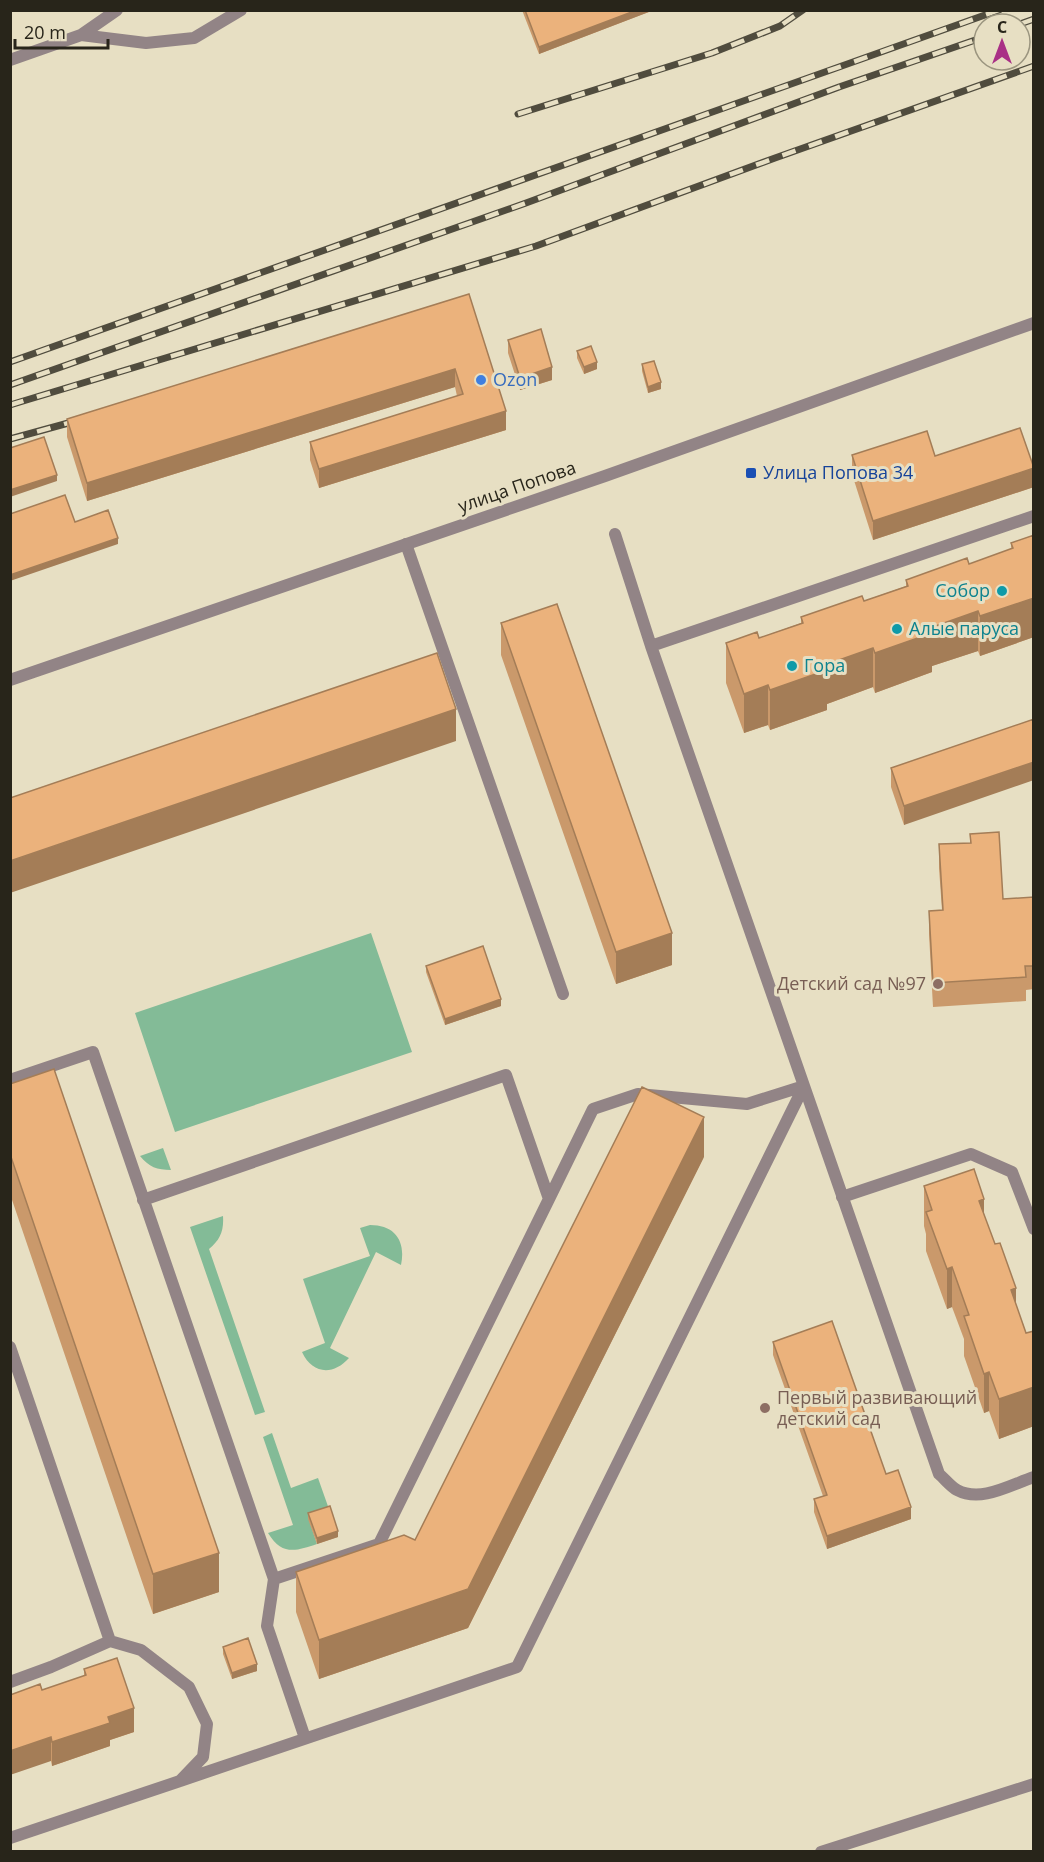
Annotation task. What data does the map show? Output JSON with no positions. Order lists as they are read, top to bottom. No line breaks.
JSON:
{"streets":{"street":["улица Попова"]},"places":{"other":["Ozon","Собор","Алые паруса","Гора","Детский сад №97","Первый развивающий детский сад"],"transit":["Улица Попова 34"]},"scale_bar":"20 m","north":"top"}
